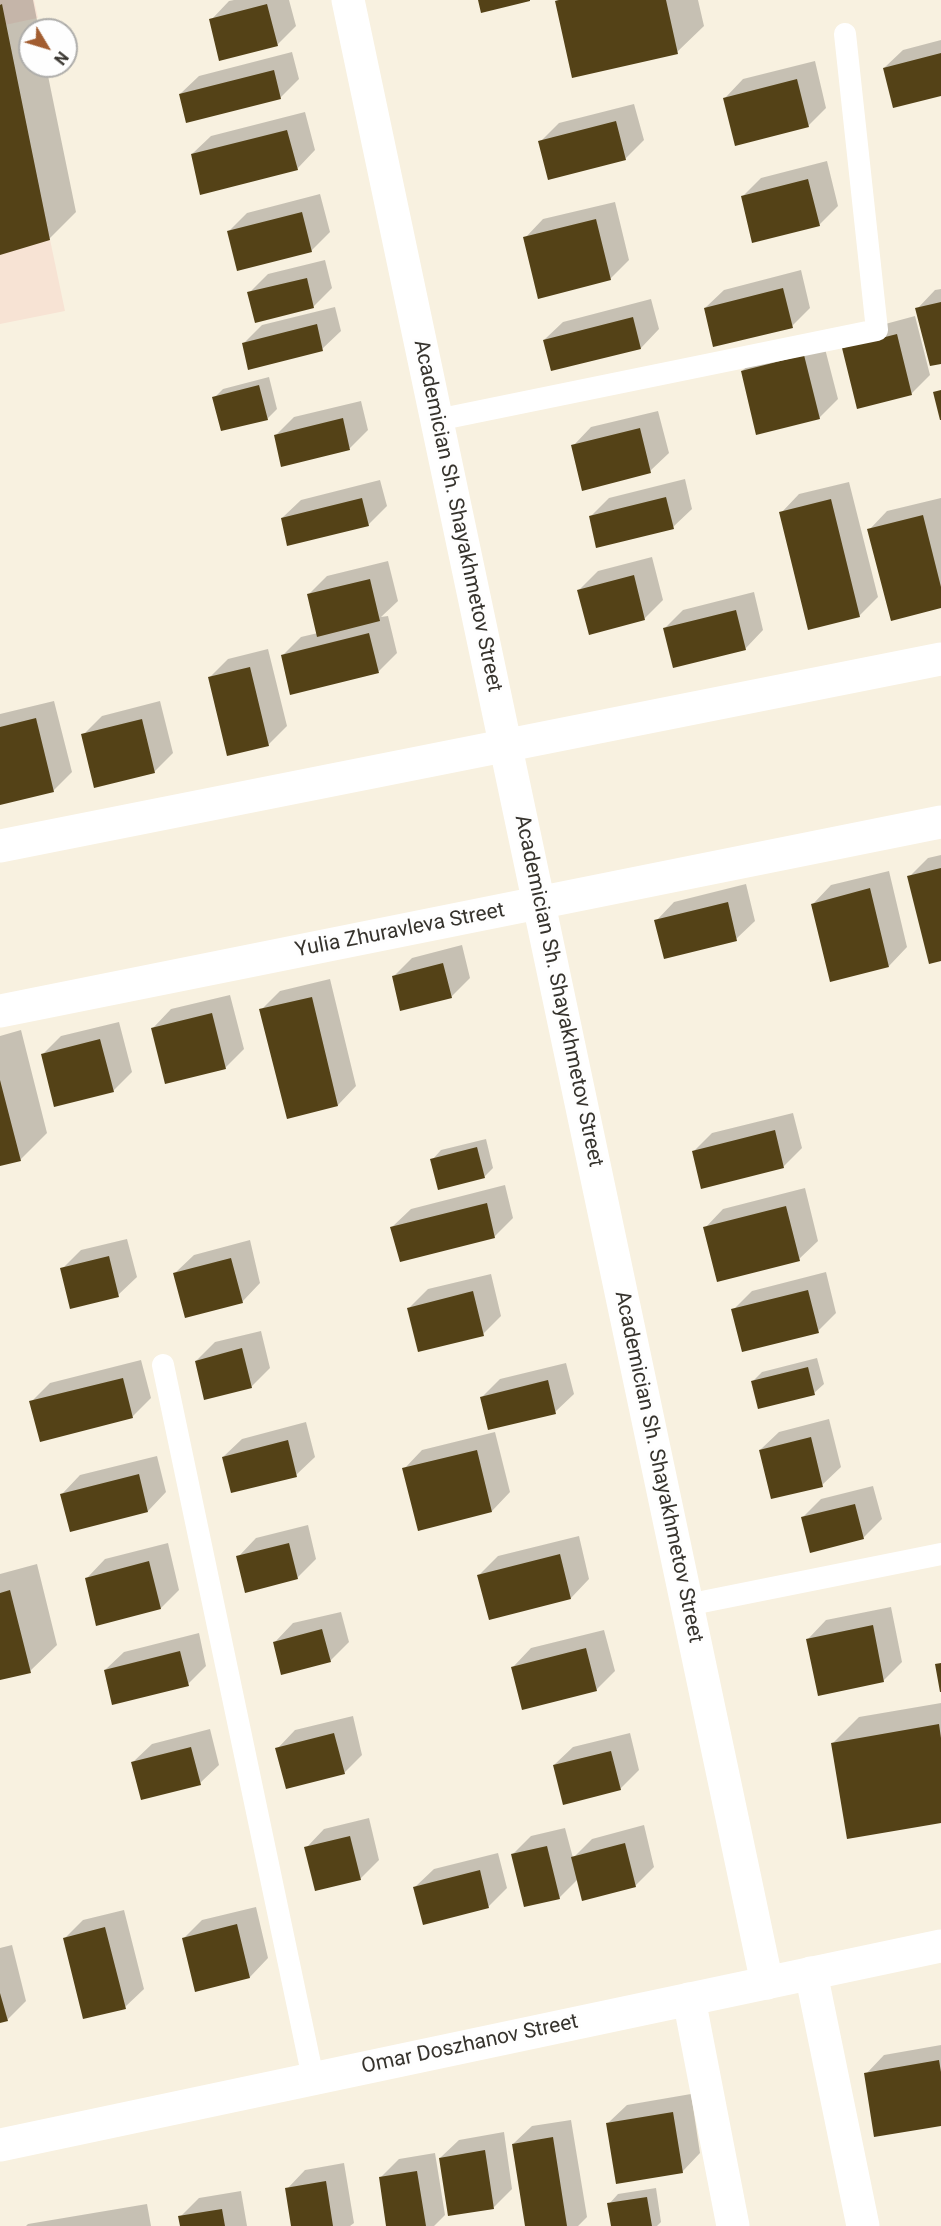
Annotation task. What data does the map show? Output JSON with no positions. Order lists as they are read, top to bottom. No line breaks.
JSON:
{"streets":{"street":["Academician Sh. Shayakhmetov Street","Yulia Zhuravleva Street","Omar Doszhanov Street"]},"crossings":[["Academician Sh. Shayakhmetov Street","Yulia Zhuravleva Street"],["Academician Sh. Shayakhmetov Street","Omar Doszhanov Street"]],"north":"bottom right"}
